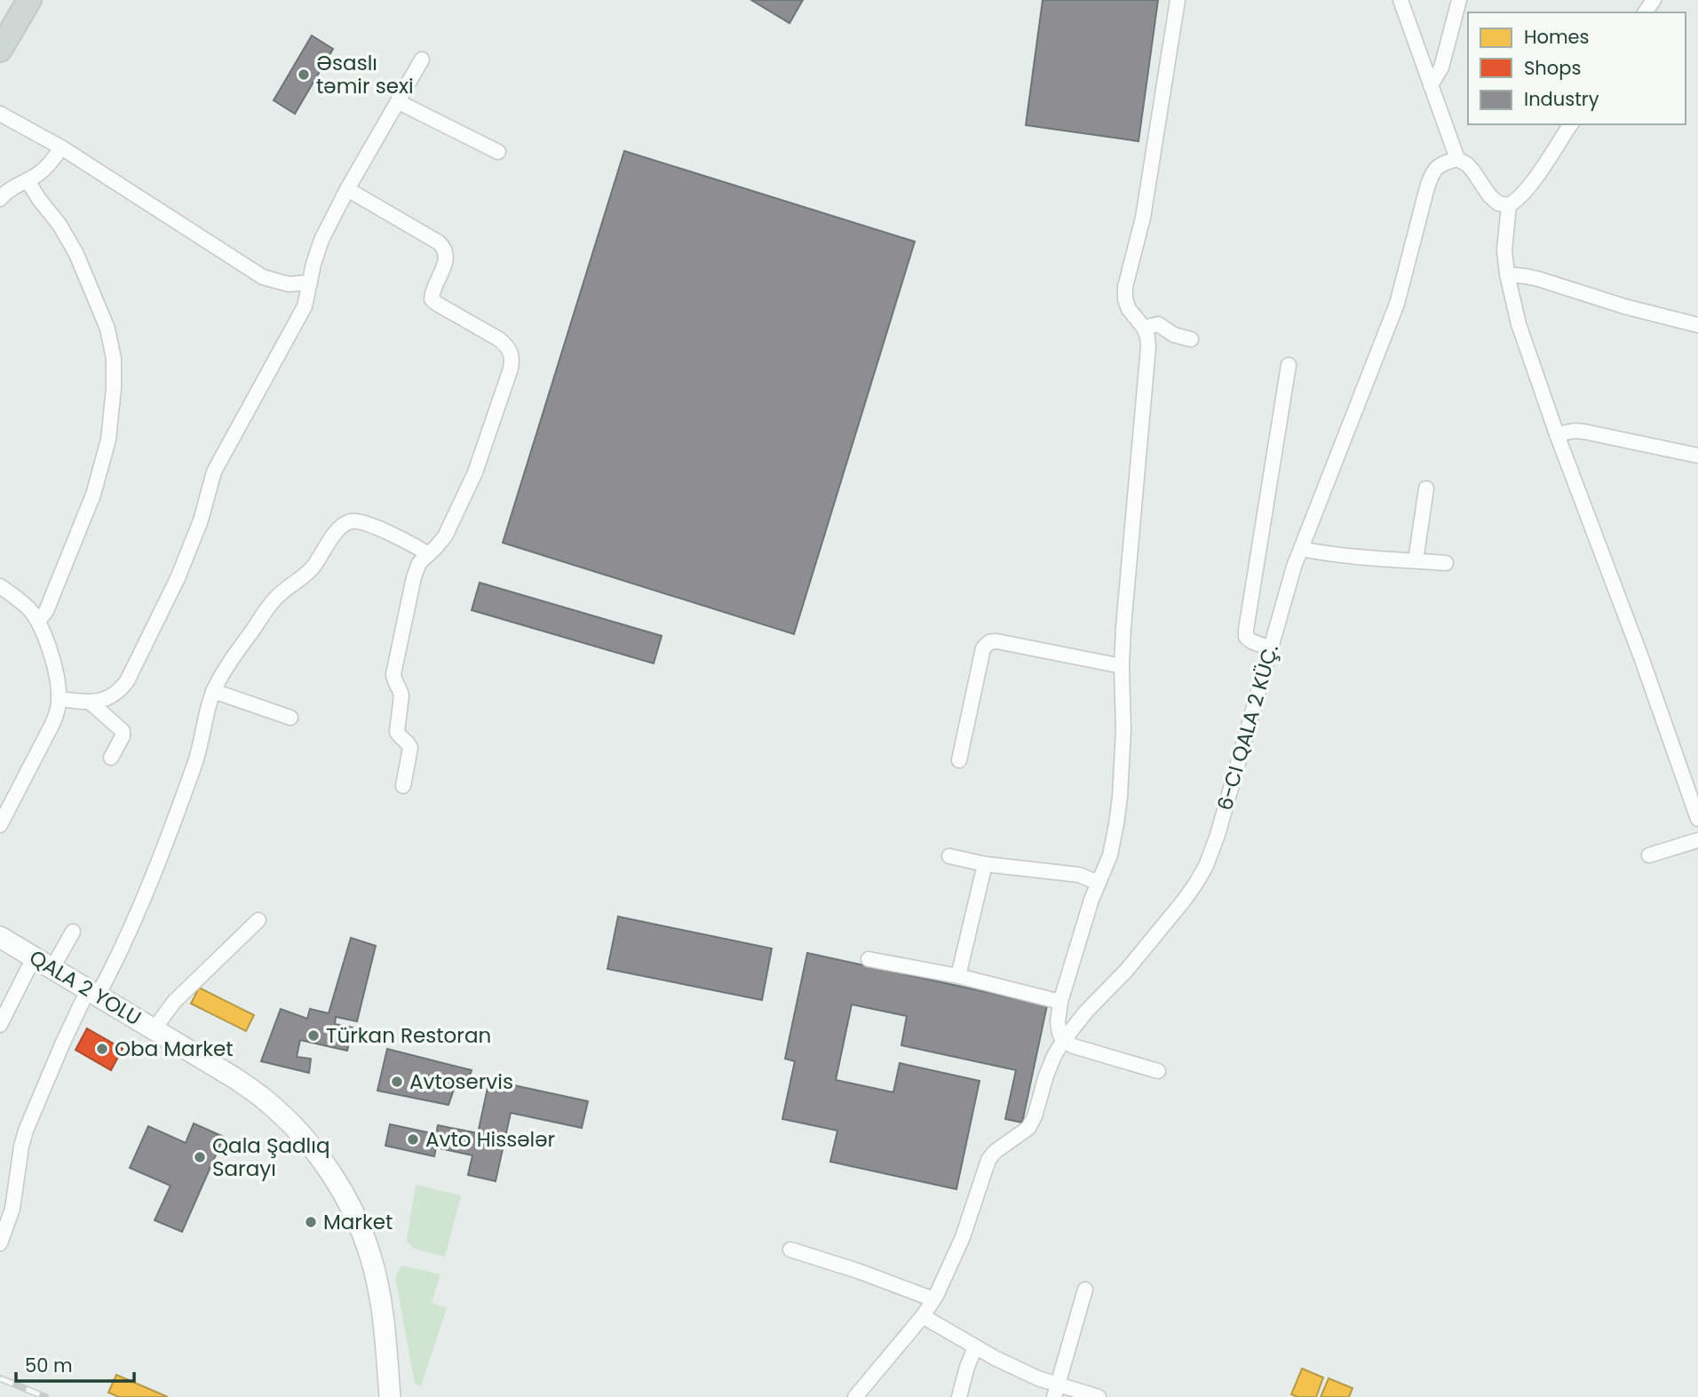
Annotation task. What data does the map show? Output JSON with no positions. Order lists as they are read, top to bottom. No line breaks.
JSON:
{"streets":{"main road":["QALA 2 YOLU"]},"places":["Əsaslı təmir sexi","Türkan Restoran","Oba Market","Avtoservis","Avto Hissələr","Qala Şadlıq Sarayı","Market"],"legend":["Homes","Shops","Industry"],"scale_bar":"50 m"}
